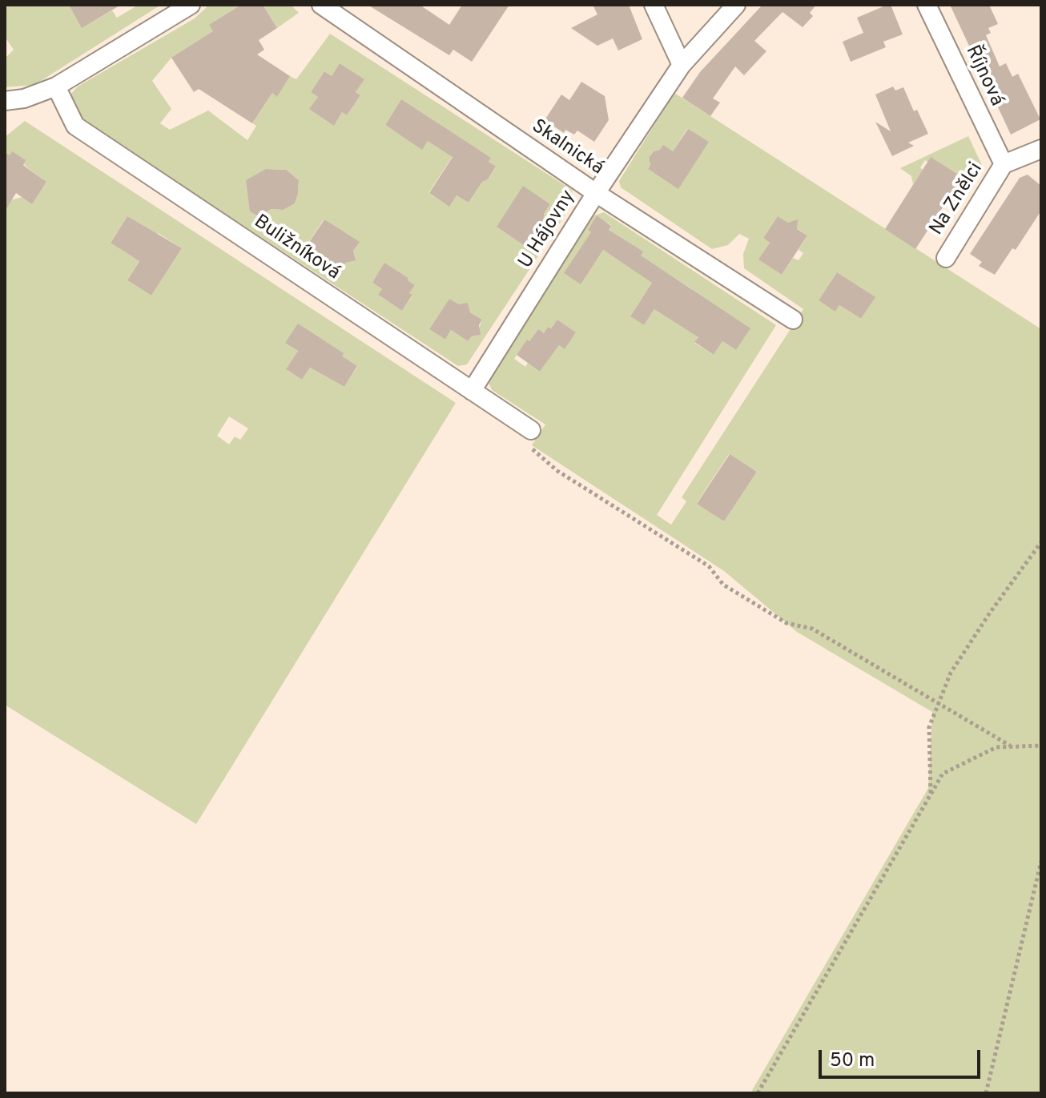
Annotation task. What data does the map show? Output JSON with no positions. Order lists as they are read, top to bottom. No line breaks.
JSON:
{"streets":{"street":["Říjnová","Skalnická","Na Znělci","U Hájovny","Buližníková"]},"crossings":[["Říjnová","Na Znělci"],["Skalnická","U Hájovny"],["U Hájovny","Buližníková"]],"scale_bar":"50 m"}
